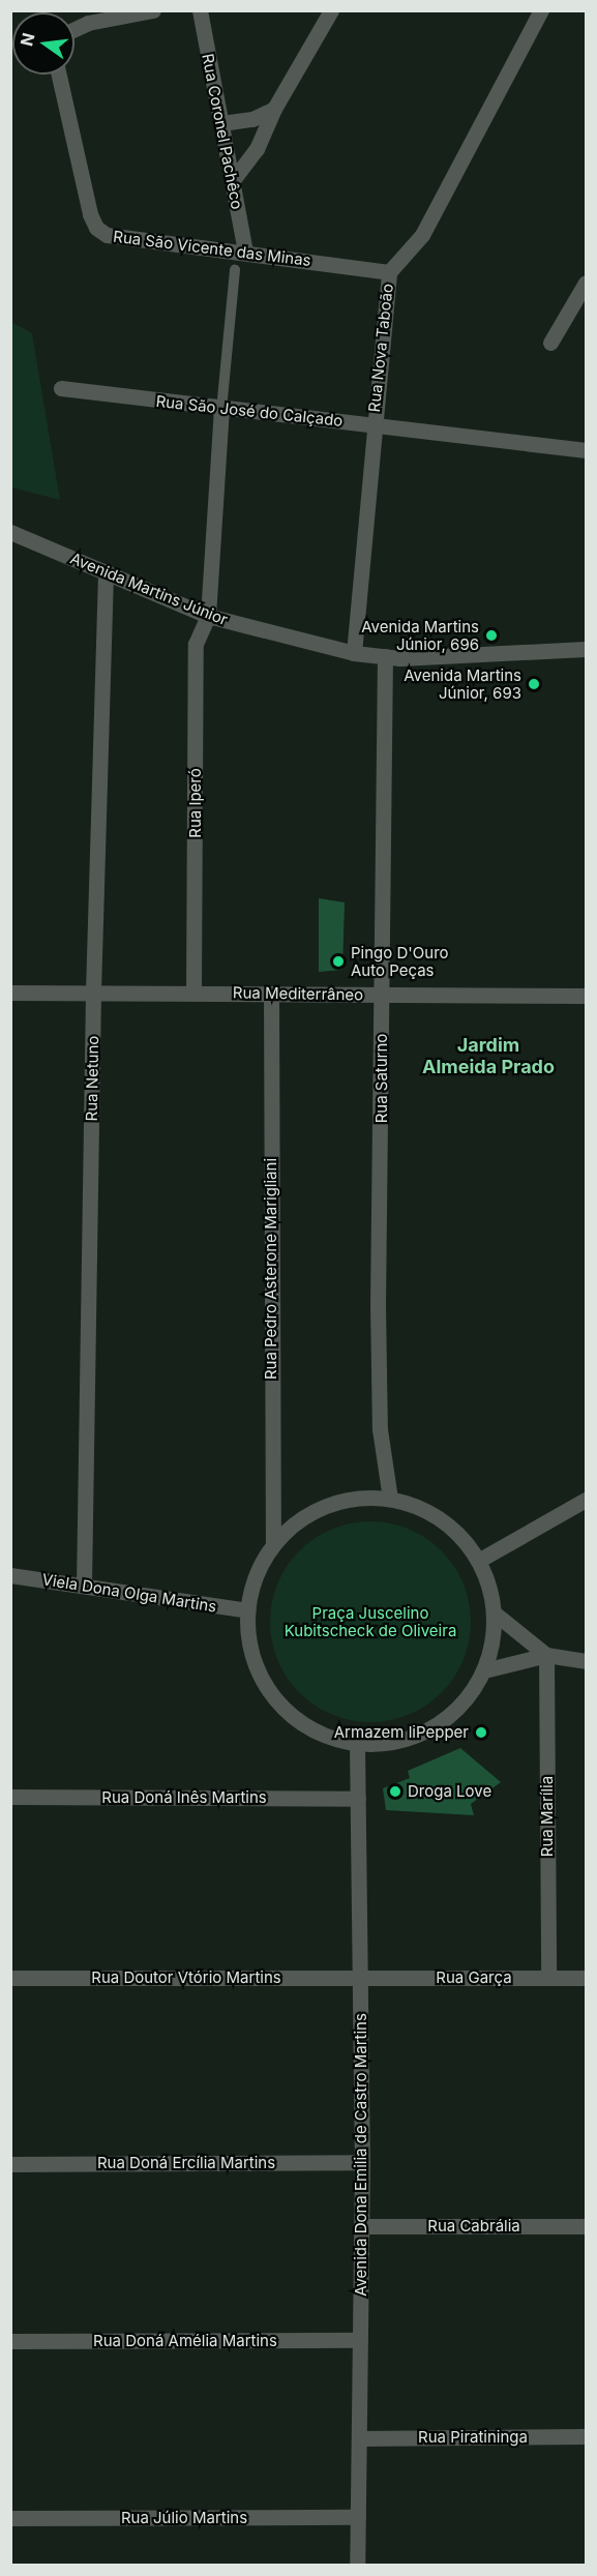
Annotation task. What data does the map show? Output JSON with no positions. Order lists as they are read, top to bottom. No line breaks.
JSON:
{"streets":{"street":["Rua Coronel Pachêco","Rua São Vicente das Minas","Rua Nova Taboão","Rua São José do Calçado","Avenida Martins Júnior","Rua Iperó","Rua Mediterrâneo","Rua Netuno","Rua Saturno","Rua Pedro Asterone Marigliani","Viela Dona Olga Martins","Rua Doná Inês Martins","Rua Marília","Rua Doutor Vtório Martins","Rua Garça","Avenida Dona Emilia de Castro Martins","Rua Doná Ercília Martins","Rua Cabrália","Rua Doná Amélia Martins","Rua Piratininga","Rua Júlio Martins"]},"crossings":[["Rua Coronel Pachêco","Rua São Vicente das Minas"],["Rua São Vicente das Minas","Rua Nova Taboão"],["Rua Nova Taboão","Rua São José do Calçado"],["Rua Nova Taboão","Avenida Martins Júnior"],["Rua São José do Calçado","Rua Iperó"],["Avenida Martins Júnior","Rua Iperó"],["Avenida Martins Júnior","Rua Netuno"],["Avenida Martins Júnior","Rua Saturno"],["Rua Iperó","Rua Mediterrâneo"],["Rua Mediterrâneo","Rua Netuno"],["Rua Mediterrâneo","Rua Saturno"],["Rua Mediterrâneo","Rua Pedro Asterone Marigliani"],["Rua Netuno","Viela Dona Olga Martins"],["Rua Doná Inês Martins","Avenida Dona Emilia de Castro Martins"],["Rua Marília","Rua Garça"],["Rua Doutor Vtório Martins","Rua Garça"],["Rua Doutor Vtório Martins","Avenida Dona Emilia de Castro Martins"],["Rua Garça","Avenida Dona Emilia de Castro Martins"],["Avenida Dona Emilia de Castro Martins","Rua Doná Ercília Martins"],["Avenida Dona Emilia de Castro Martins","Rua Cabrália"],["Avenida Dona Emilia de Castro Martins","Rua Doná Amélia Martins"],["Avenida Dona Emilia de Castro Martins","Rua Piratininga"],["Avenida Dona Emilia de Castro Martins","Rua Júlio Martins"]],"districts":["Jardim Almeida Prado"],"parks":["Praça Juscelino Kubitscheck de Oliveira"],"places":["Avenida Martins Júnior, 696","Avenida Martins Júnior, 693","Pingo D'Ouro Auto Peças","Armazem liPepper","Droga Love"],"north":"left"}
